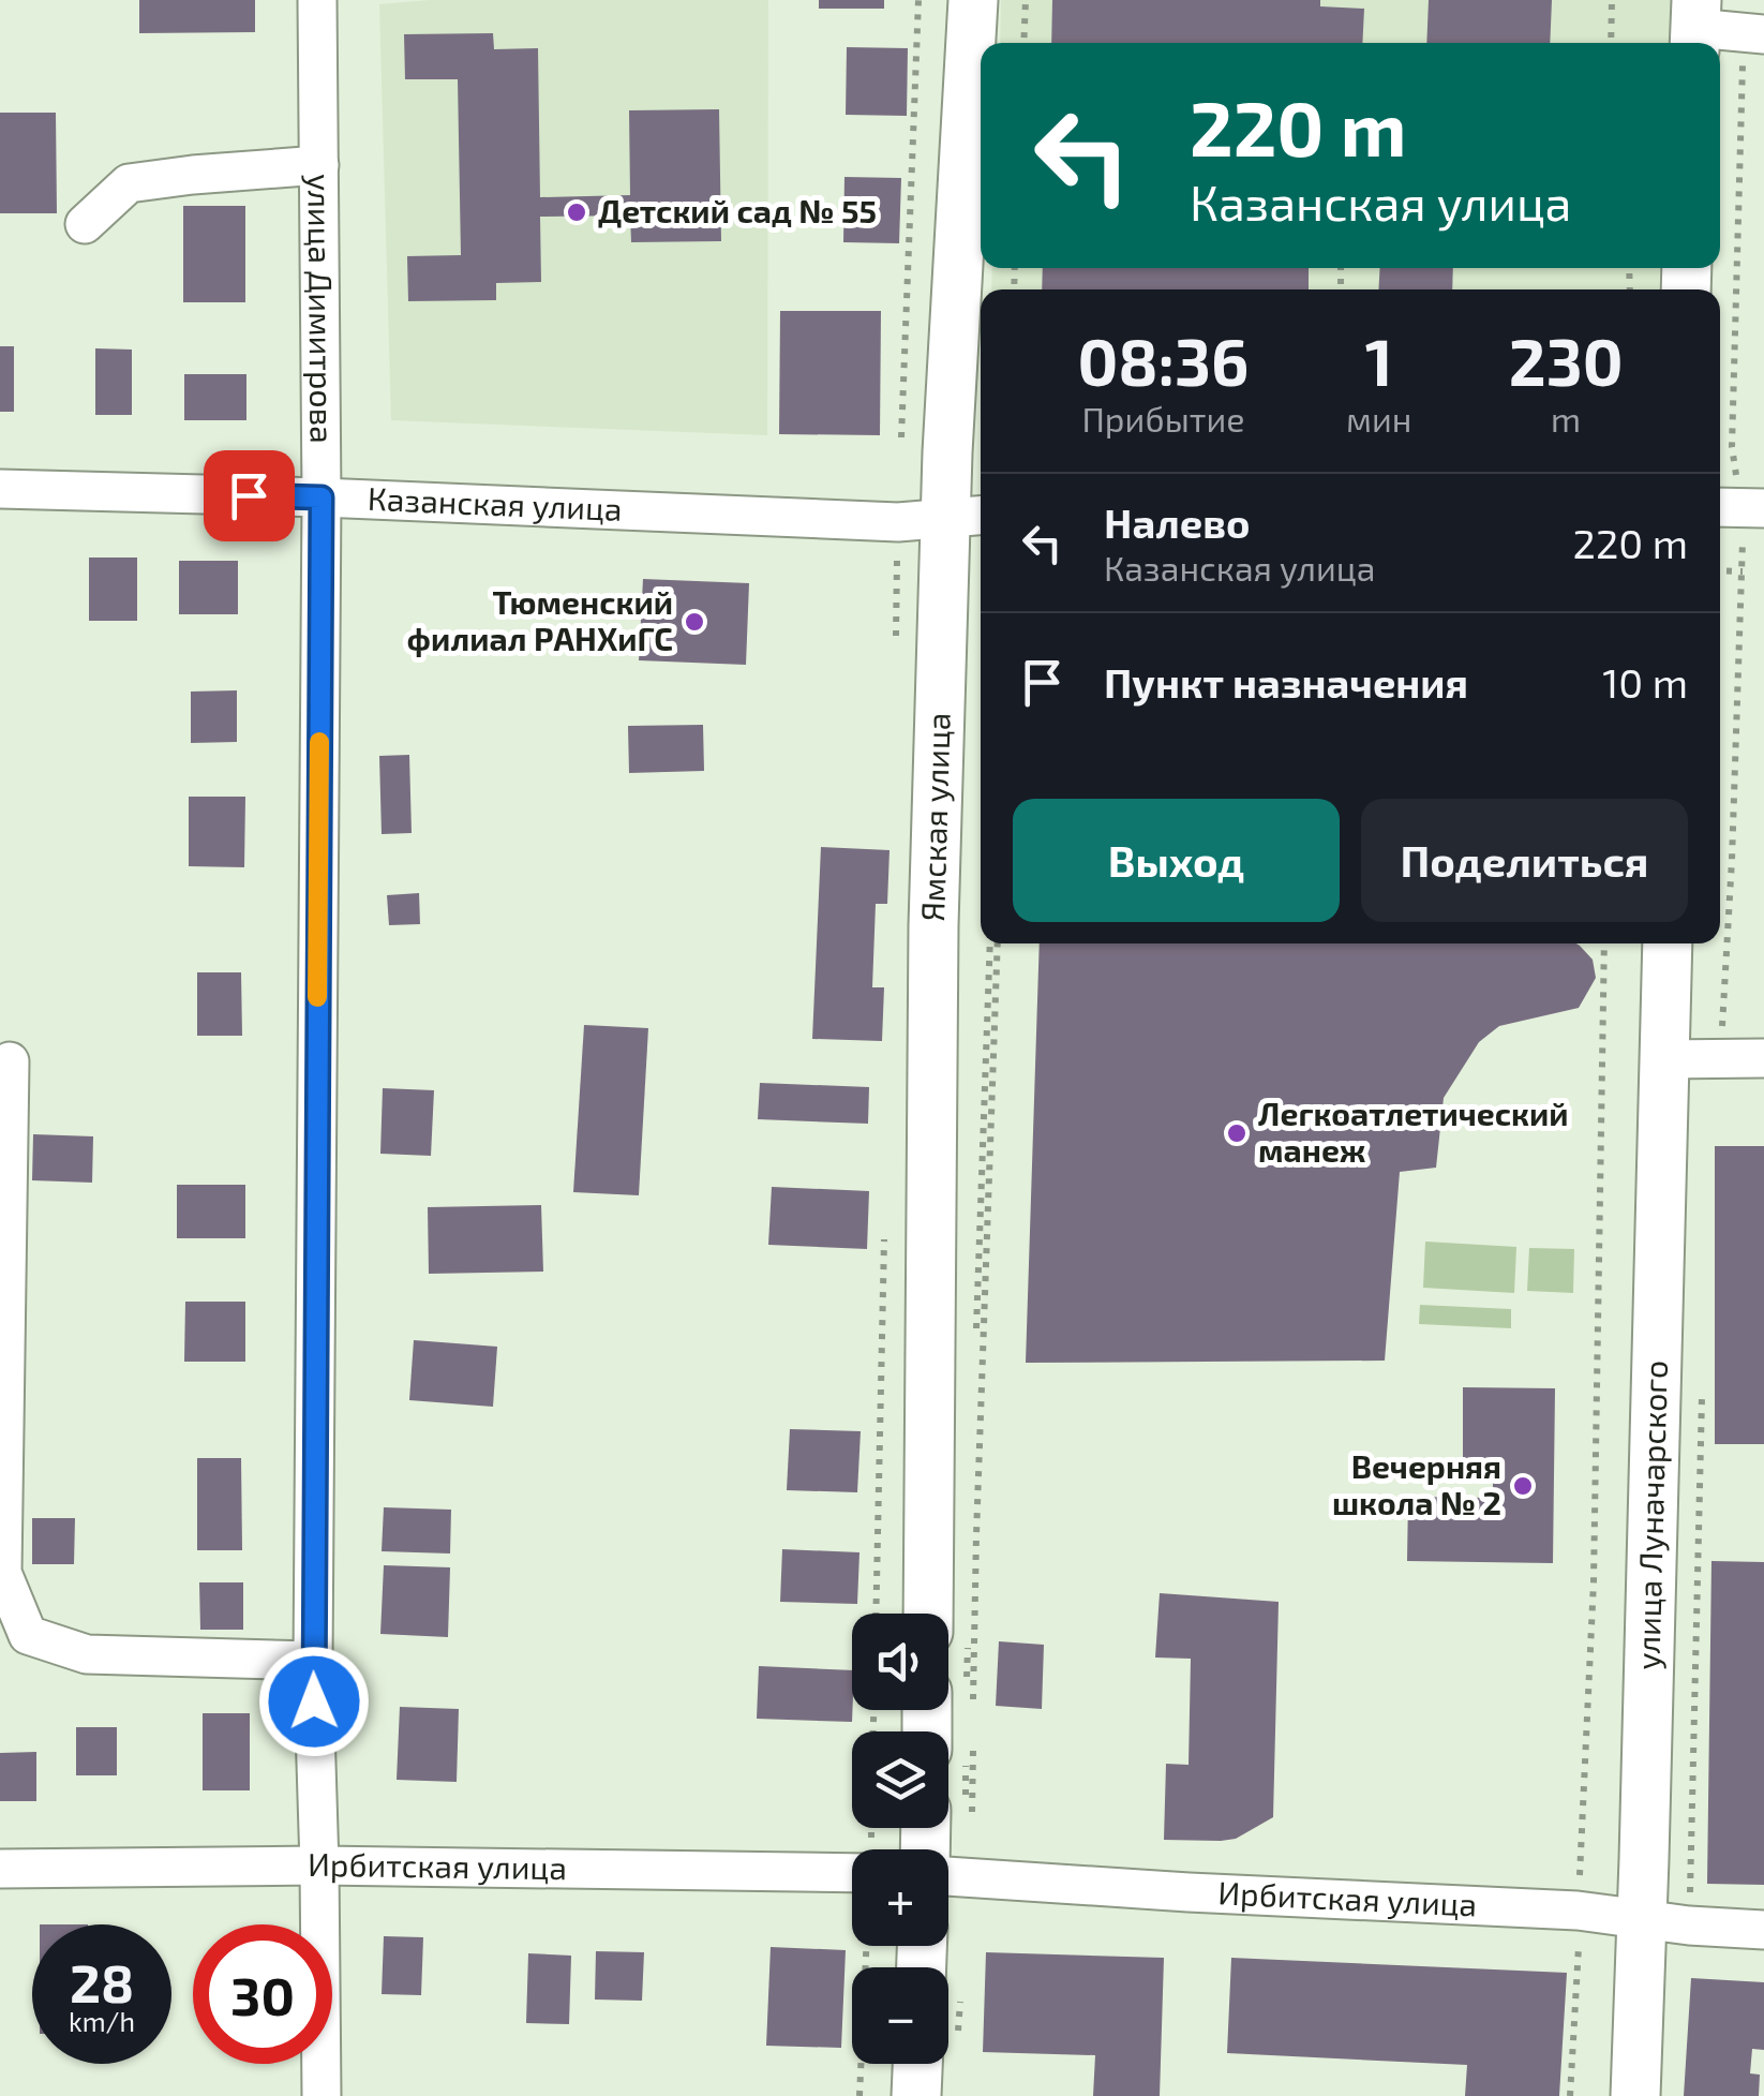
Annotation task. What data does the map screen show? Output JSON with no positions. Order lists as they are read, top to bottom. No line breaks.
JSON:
{"streets":{"main road":["Ямская улица","улица Луначарского"],"street":["улица Димитрова","Казанская улица","Ирбитская улица"]},"crossings":[["улица Димитрова","Казанская улица"],["улица Димитрова","Ирбитская улица"],["Казанская улица","Ямская улица"],["улица Луначарского","Ирбитская улица"]],"places":["Детский сад № 55","Тюменский филиал РАНХиГС","Легкоатлетический манеж","Вечерняя школа № 2"],"page":{"turn":["220 m","Казанская улица"],"eta":["08:36","Прибытие","1","мин","230","m"],"list":[{"name":"Налево","note":"Казанская улица","value":"220 m"},{"name":"Пункт назначения","value":"10 m"}],"buttons":["Выход","Поделиться"],"map_buttons":["+","−"],"speed":"28 km/h","limit":"30"}}
